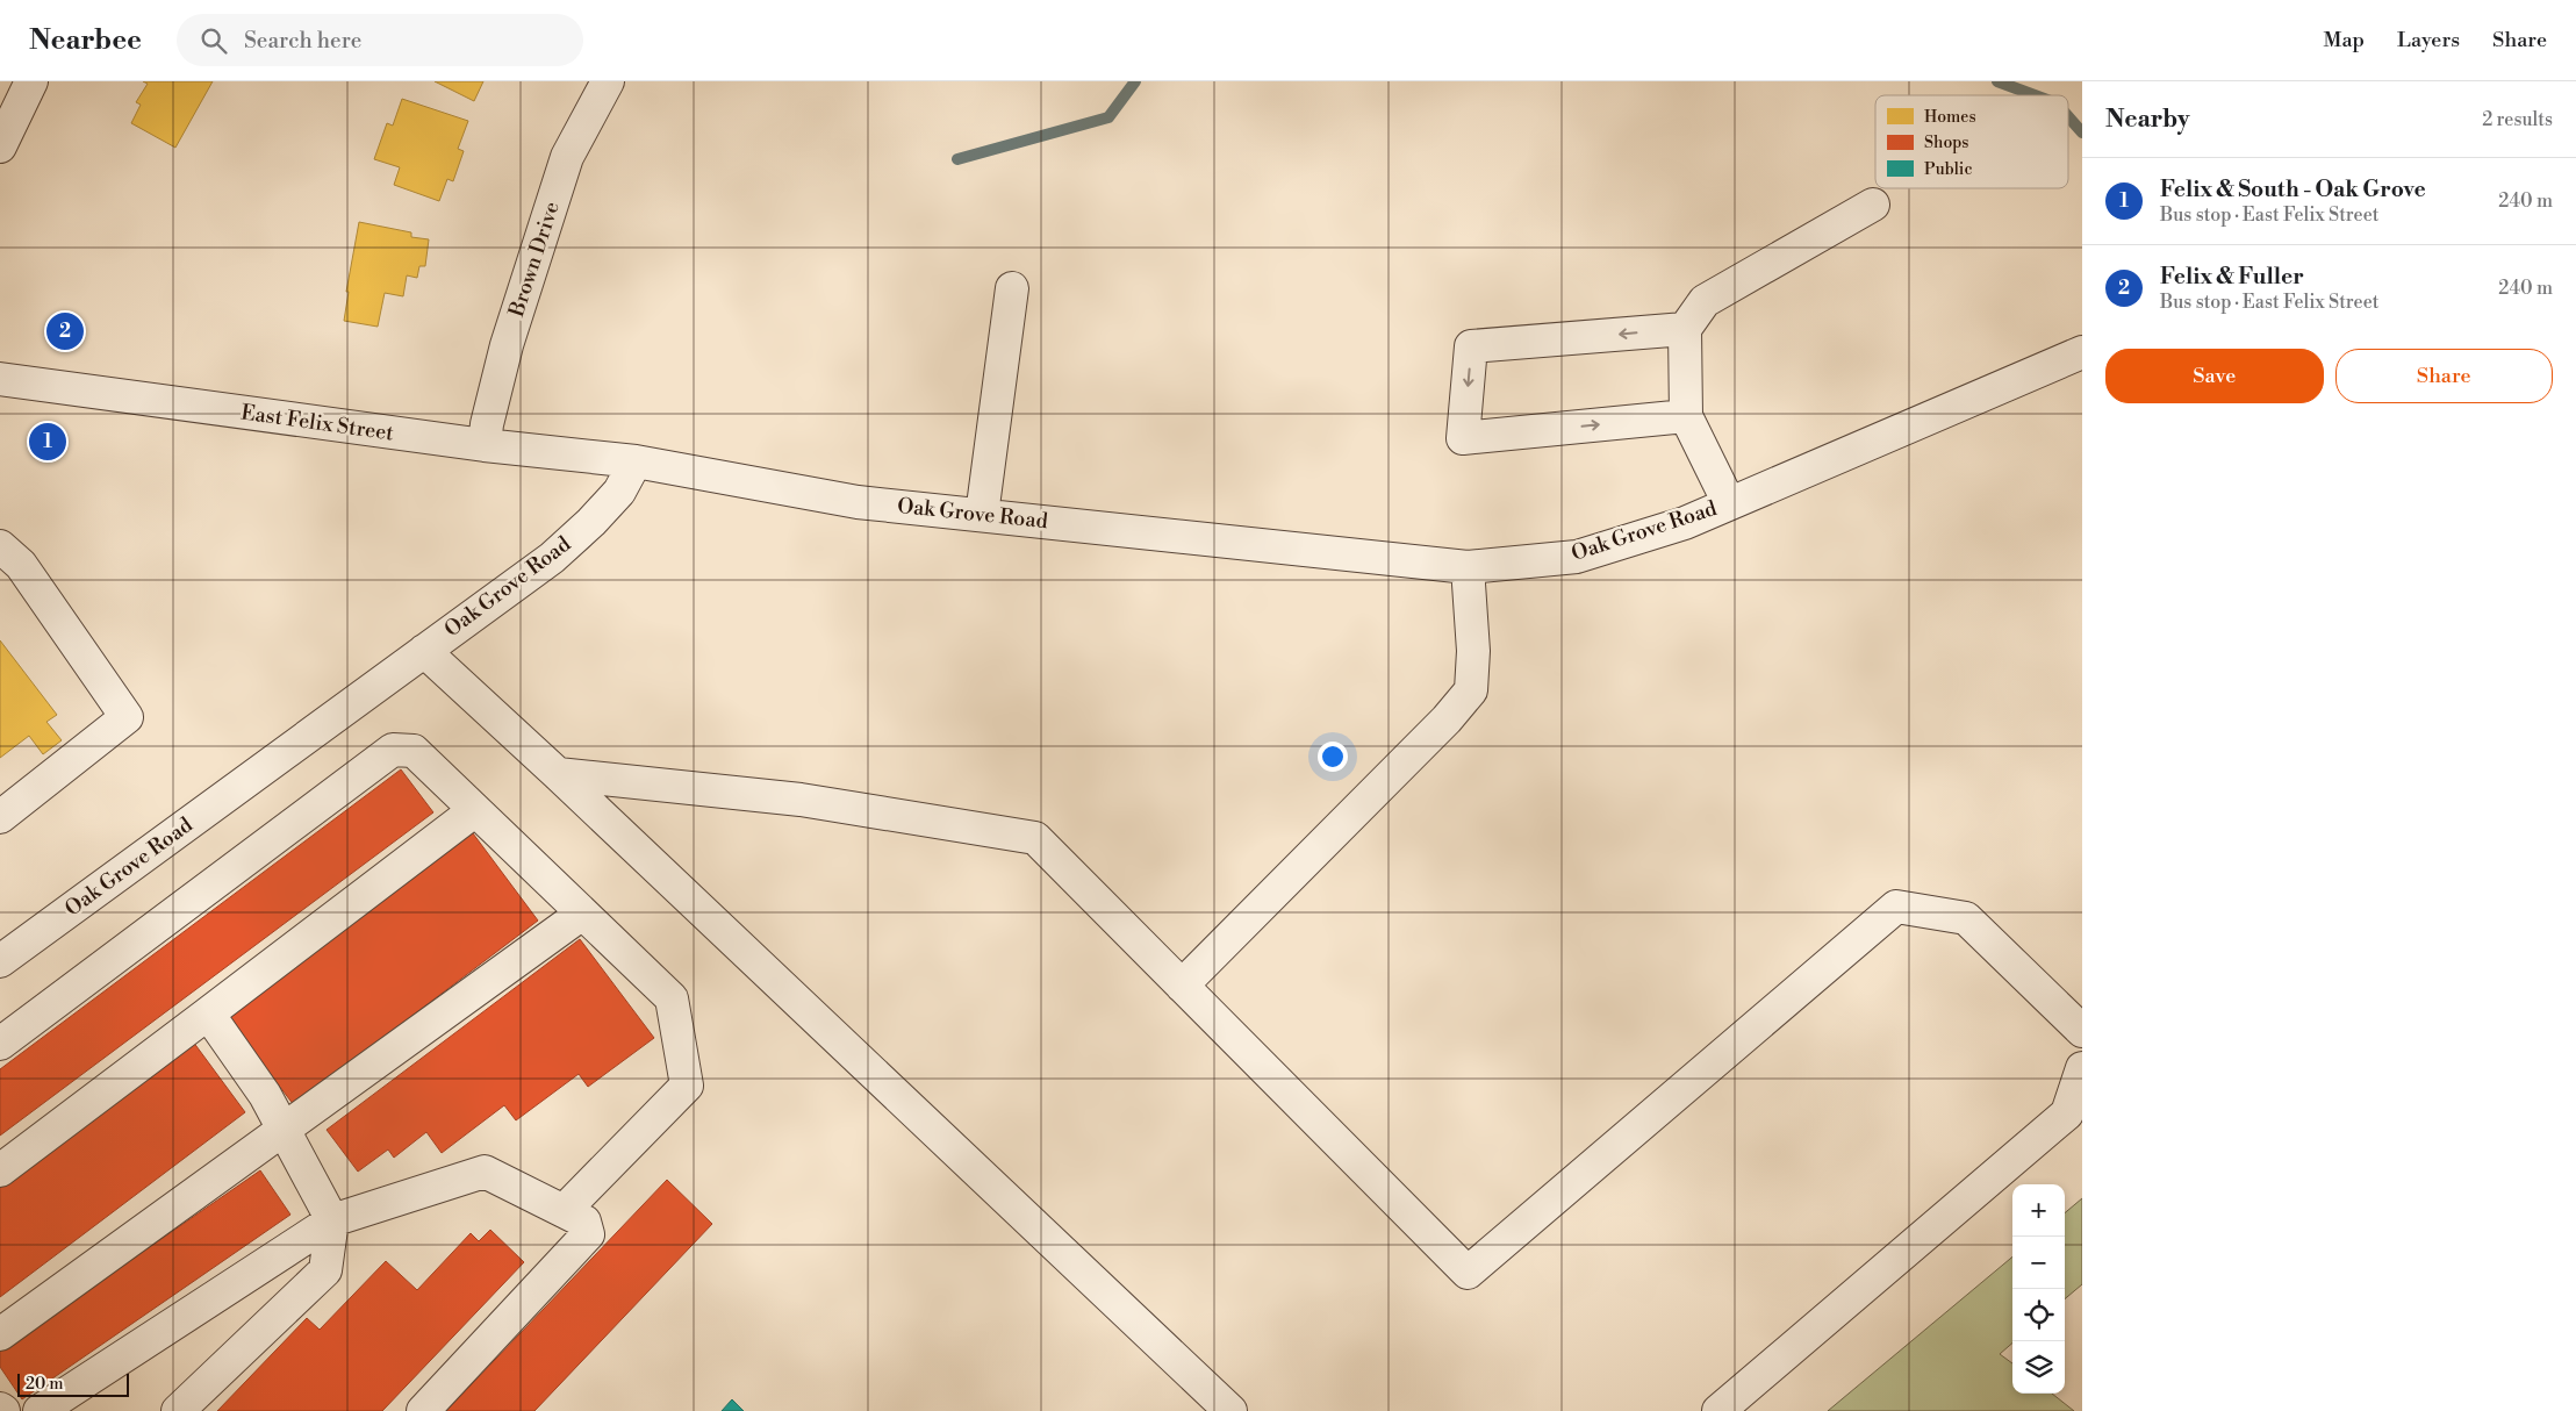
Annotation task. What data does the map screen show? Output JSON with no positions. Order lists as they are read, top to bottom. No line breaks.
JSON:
{"streets":{"street":["Brown Drive","East Felix Street","Oak Grove Road"]},"crossings":[["Brown Drive","East Felix Street"],["East Felix Street","Oak Grove Road"]],"legend":["Homes","Shops","Public"],"scale_bar":"20 m","page":{"header":"Nearbee","search":"Search here","nav":["Map","Layers","Share"],"heading":["Nearby","2 results"],"list":[{"mark":"1","name":"Felix & South - Oak Grove","note":"Bus stop · East Felix Street","value":"240 m"},{"mark":"2","name":"Felix & Fuller","note":"Bus stop · East Felix Street","value":"240 m"}],"pins":["2","1"],"buttons":["Save","Share"],"map_buttons":["+","−"],"scale":"20 m"}}
